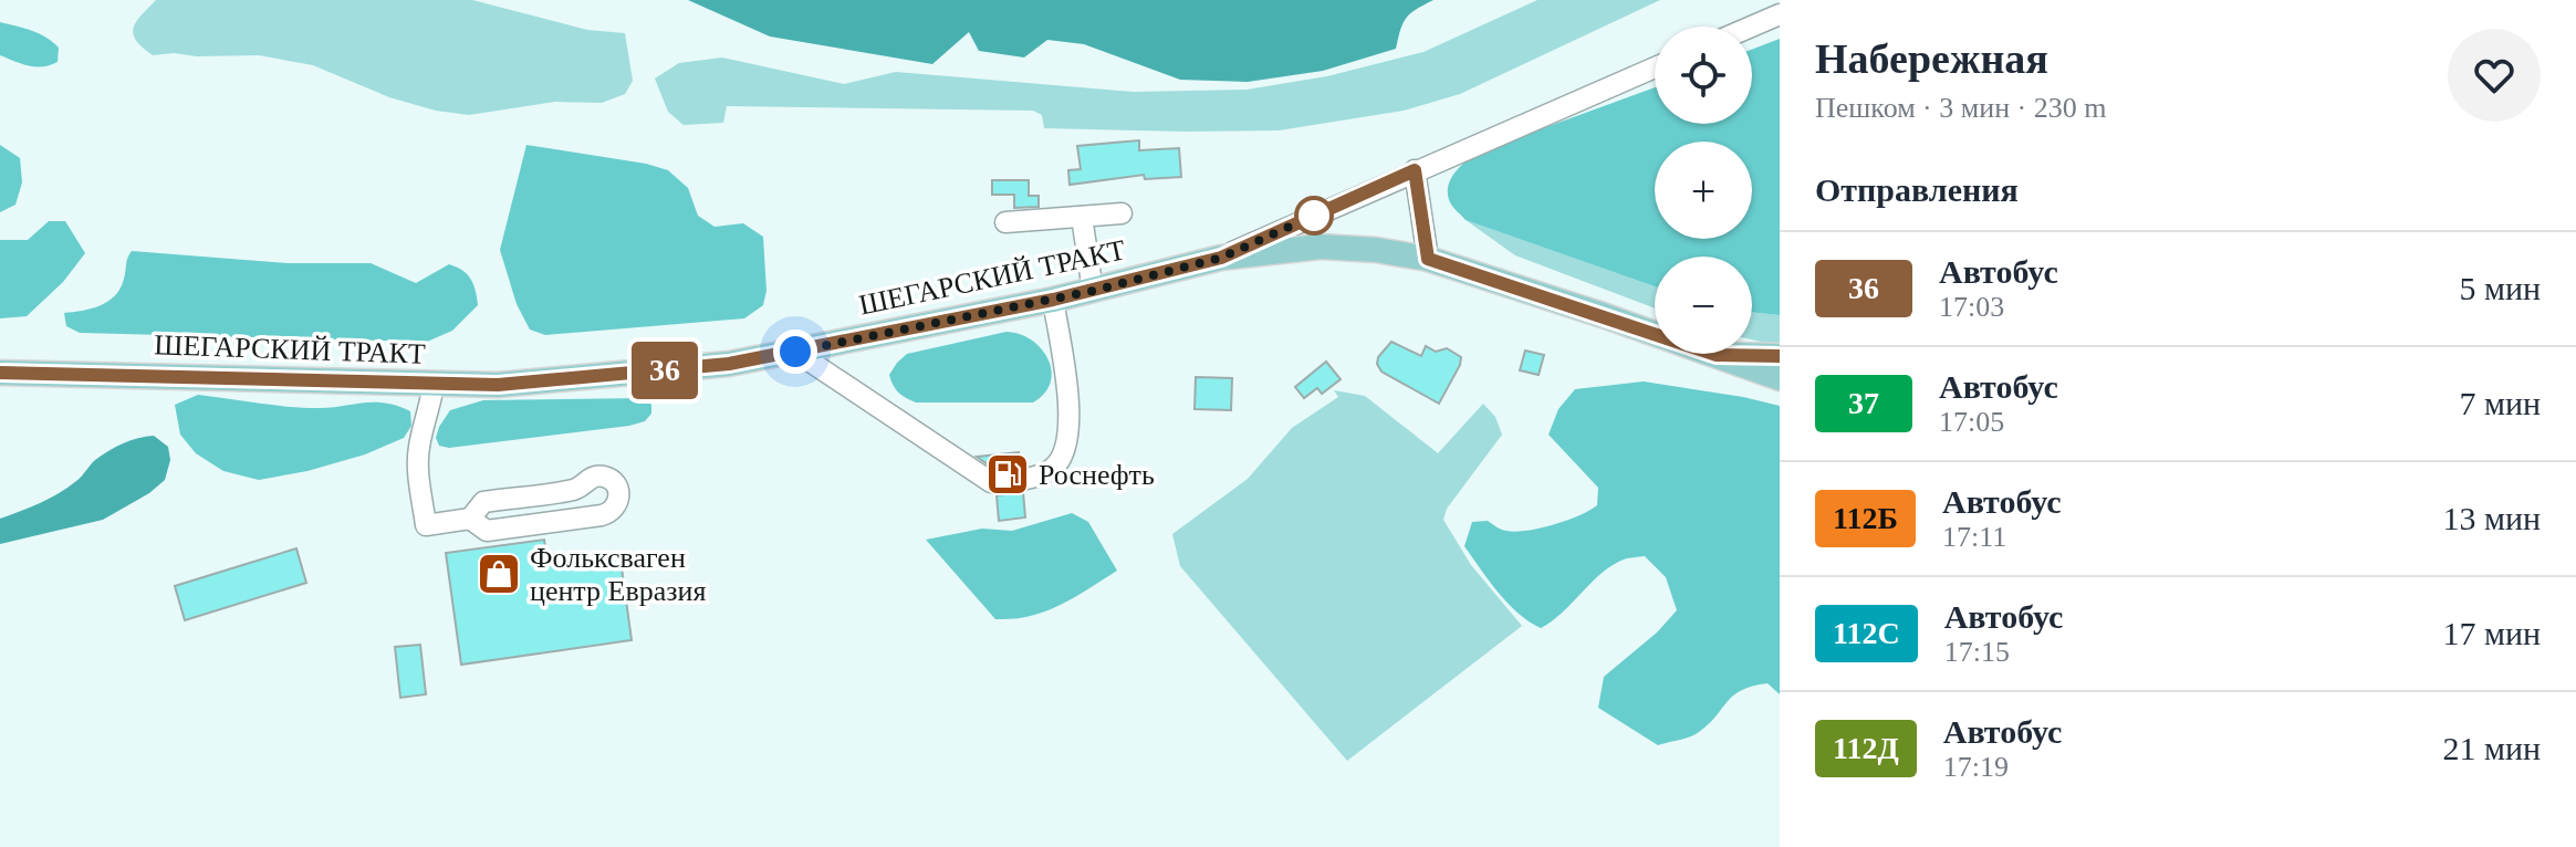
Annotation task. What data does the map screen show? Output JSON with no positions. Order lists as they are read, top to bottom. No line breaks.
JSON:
{"streets":{"main road":["ШЕГАРСКИЙ ТРАКТ"]},"places":{"fuel station":["Роснефть"],"shop":["Фольксваген центр Евразия"]},"lines":["bus line 36"],"page":{"on_map":"36","heading":[["Набережная","Пешком · 3 мин · 230 m"],"Отправления"],"map_buttons":["+","−"],"list":[{"mark":"36","name":"Автобус","note":"17:03","value":"5 мин"},{"mark":"37","name":"Автобус","note":"17:05","value":"7 мин"},{"mark":"112Б","name":"Автобус","note":"17:11","value":"13 мин"},{"mark":"112С","name":"Автобус","note":"17:15","value":"17 мин"},{"mark":"112Д","name":"Автобус","note":"17:19","value":"21 мин"}]}}
